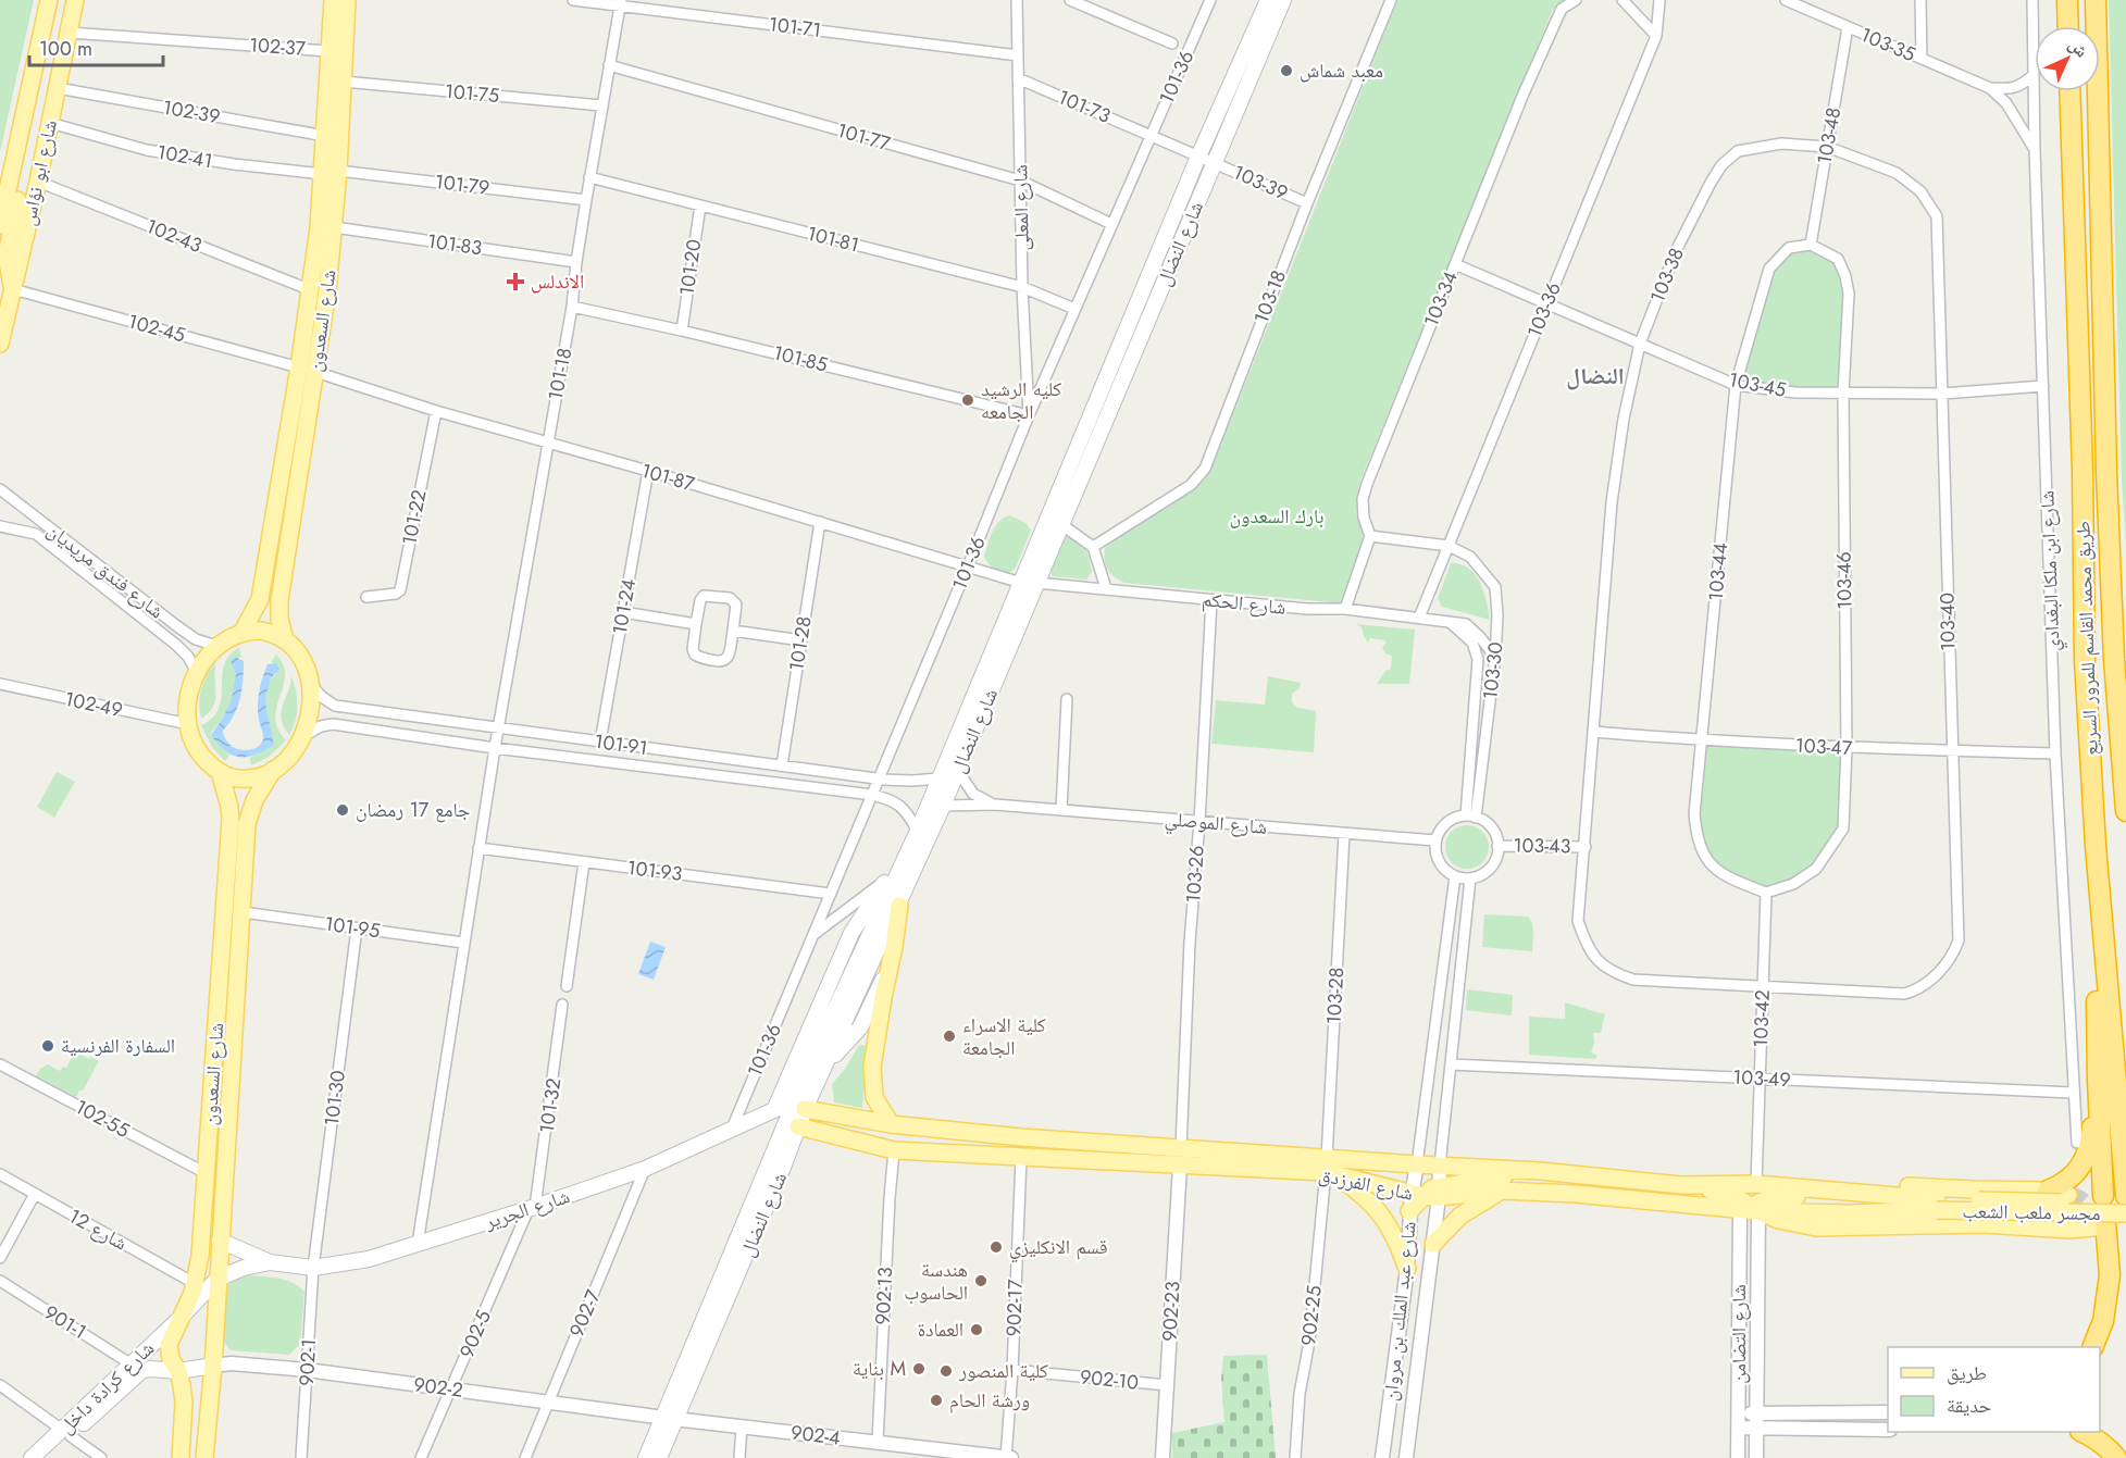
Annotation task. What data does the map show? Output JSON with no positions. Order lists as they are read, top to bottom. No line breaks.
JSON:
{"streets":{"highway":["طريق محمد القاسم للمرور السريع"],"main road":["شارع ابو نؤاس","شارع النضال","شارع السعدون","شارع الفرزدق","شارع الجرير","مجسر ملعب الشعب","شارع كرادة داخل"],"street":["101-71","103-35","102-37","101-36","101-75","101-73","102-39","103-48","101-77","102-41","103-39","101-79","شارع المعلى","102-43","101-81","101-83","101-20","103-38","103-18","103-34","103-36","102-45","101-85","101-18","103-45","101-87","101-22","شارع فندق مريديان","شارع ابن ملكا البغدادي","103-44","103-46","شارع الحكم","101-24","103-40","101-28","103-30","102-49","101-91","103-47","شارع الموصلي","103-43","101-93","103-26","101-95","103-28","103-42","103-49","101-30","101-32","102-55","شارع 12","902-13","902-17","902-23","شارع عبد الملك بن مروان","902-7","902-25","901-1","902-5","شارع التضامن","902-1","902-10","902-2","902-4"]},"crossings":[["101-71","شارع المعلى"],["101-71","101-18"],["103-35","103-48"],["103-35","شارع ابن ملكا البغدادي"],["102-37","شارع ابو نؤاس"],["102-37","شارع السعدون"],["101-36","101-73"],["101-36","101-77"],["101-36","شارع المعلى"],["101-36","101-81"],["101-36","101-85"],["101-36","101-87"],["101-36","101-91"],["101-36","101-93"],["101-36","شارع الجرير"],["101-75","شارع السعدون"],["101-75","101-18"],["101-73","103-39"],["101-73","شارع المعلى"],["101-73","شارع النضال"],["102-39","شارع ابو نؤاس"],["102-39","شارع السعدون"],["103-48","103-38"],["103-48","103-44"],["103-48","103-46"],["103-48","103-40"],["101-77","شارع المعلى"],["101-77","101-18"],["102-41","شارع ابو نؤاس"],["102-41","101-79"],["102-41","شارع السعدون"],["شارع ابو نؤاس","102-43"],["شارع ابو نؤاس","102-45"],["103-39","شارع النضال"],["103-39","103-18"],["101-79","شارع السعدون"],["101-79","101-18"],["شارع المعلى","101-81"],["شارع المعلى","101-85"],["102-43","شارع السعدون"],["101-81","101-20"],["101-81","101-18"],["شارع النضال","101-87"],["شارع النضال","شارع الحكم"],["شارع النضال","101-91"],["شارع النضال","شارع الموصلي"],["شارع النضال","شارع الفرزدق"],["شارع النضال","شارع الجرير"],["شارع النضال","902-2"],["شارع النضال","902-4"],["101-83","شارع السعدون"],["101-83","101-18"],["101-20","101-85"],["103-38","103-45"],["103-38","103-40"],["103-38","103-47"],["103-38","103-43"],["103-34","103-45"],["103-36","103-45"],["103-36","شارع الحكم"],["103-36","103-30"],["شارع السعدون","102-45"],["شارع السعدون","101-87"],["شارع السعدون","شارع فندق مريديان"],["شارع السعدون","102-49"],["شارع السعدون","101-91"],["شارع السعدون","101-95"],["شارع السعدون","102-55"],["شارع السعدون","شارع الجرير"],["شارع السعدون","شارع 12"],["شارع السعدون","شارع كرادة داخل"],["شارع السعدون","902-2"],["102-45","101-87"],["101-85","101-18"],["101-18","101-87"],["101-18","101-91"],["101-18","101-93"],["101-18","101-95"],["101-18","شارع الجرير"],["103-45","شارع ابن ملكا البغدادي"],["103-45","103-44"],["103-45","103-46"],["103-45","103-40"],["101-87","101-22"],["101-87","شارع الحكم"],["101-87","101-24"],["101-87","101-28"],["شارع فندق مريديان","102-49"],["شارع فندق مريديان","101-91"],["شارع ابن ملكا البغدادي","103-47"],["شارع ابن ملكا البغدادي","103-49"],["103-44","103-46"],["103-44","103-47"],["103-44","103-42"],["103-46","103-47"],["103-46","103-42"],["شارع الحكم","103-30"],["شارع الحكم","103-26"],["101-24","101-91"],["103-40","103-47"],["103-40","103-43"],["103-40","103-42"],["101-28","101-91"],["103-30","شارع الموصلي"],["103-30","103-43"],["102-49","101-91"],["103-47","103-42"],["شارع الموصلي","103-43"],["شارع الموصلي","103-26"],["شارع الموصلي","103-28"],["103-26","شارع الفرزدق"],["101-95","101-30"],["103-28","شارع الفرزدق"],["103-28","902-25"],["103-42","103-49"],["103-42","شارع الفرزدق"],["101-30","شارع الجرير"],["101-30","902-1"],["101-32","شارع الجرير"],["101-32","902-5"],["شارع الفرزدق","شارع الجرير"],["شارع الفرزدق","مجسر ملعب الشعب"],["شارع الفرزدق","902-13"],["شارع الفرزدق","902-17"],["شارع الفرزدق","902-23"],["شارع الفرزدق","شارع عبد الملك بن مروان"],["شارع الفرزدق","902-25"],["شارع الفرزدق","شارع التضامن"],["شارع الجرير","902-7"],["شارع الجرير","902-5"],["شارع الجرير","902-1"],["شارع الجرير","شارع كرادة داخل"],["902-13","902-4"],["902-17","902-10"],["902-17","902-4"],["902-23","902-10"],["902-7","902-2"],["901-1","شارع كرادة داخل"],["902-5","902-2"],["902-1","902-2"],["شارع كرادة داخل","902-2"],["902-2","902-4"]],"districts":["النضال"],"parks":["بارك السعدون"],"places":{"other":["معبد شماش","كليه الرشيد الجامعه","جامع 17 رمضان","كلية الاسراء الجامعة","السفارة الفرنسية","قسم الانكليزي","هندسة الحاسوب","العمادة","بناية M","كلية المنصور","ورشة الحام"],"health":["الاندلس"]},"legend":["طريق","حديقة"],"scale_bar":"100 m","north":"top right"}
